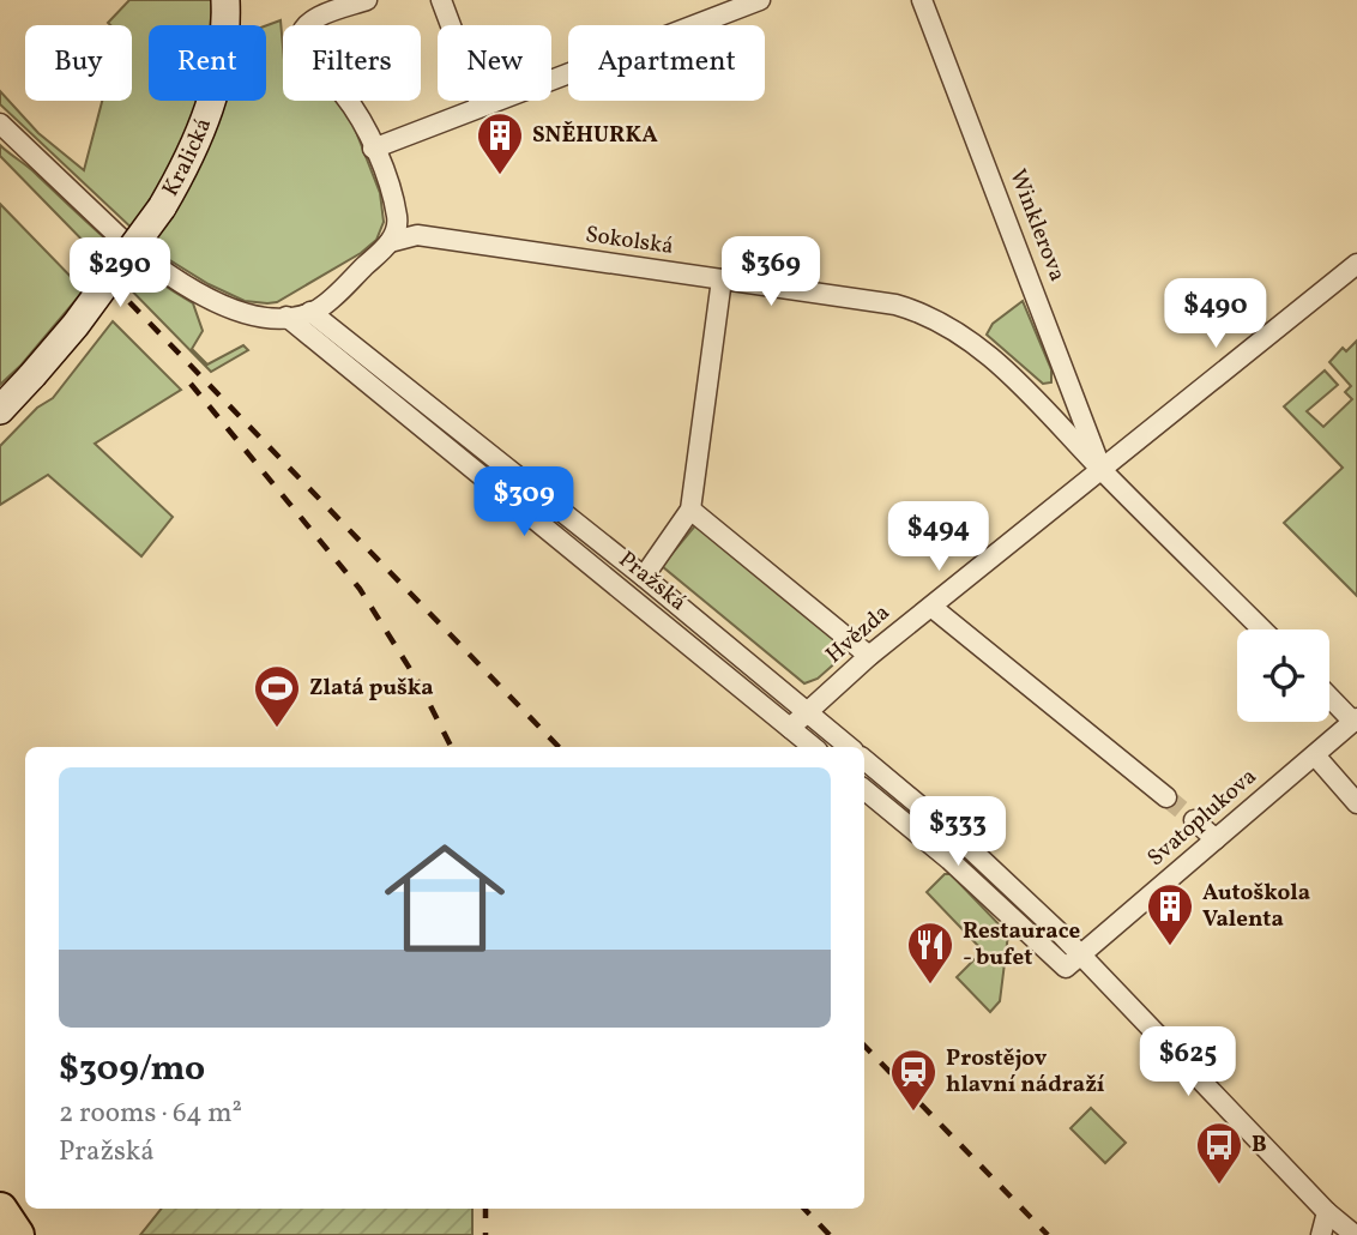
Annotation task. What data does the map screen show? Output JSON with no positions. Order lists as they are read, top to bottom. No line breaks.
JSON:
{"streets":{"main road":["Kralická"],"street":["Winklerova","Sokolská","Pražská","Hvězda","Svatoplukova"]},"crossings":[["Winklerova","Sokolská"],["Winklerova","Hvězda"],["Sokolská","Hvězda"],["Pražská","Hvězda"]],"places":{"building":["SNĚHURKA","Autoškola Valenta"],"sports":["Zlatá puška"],"restaurant":["Restaurace - bufet"],"station":["Prostějov hlavní nádraží"],"bus stop":["B"]},"page":{"chip":["Buy","Rent","Filters","New","Apartment"],"price":["$369","$290","$490","$309","$494","$333","$625"],"list":[{"name":"$309/mo","note":"2 rooms · 64 m² · Pražská"}]}}
